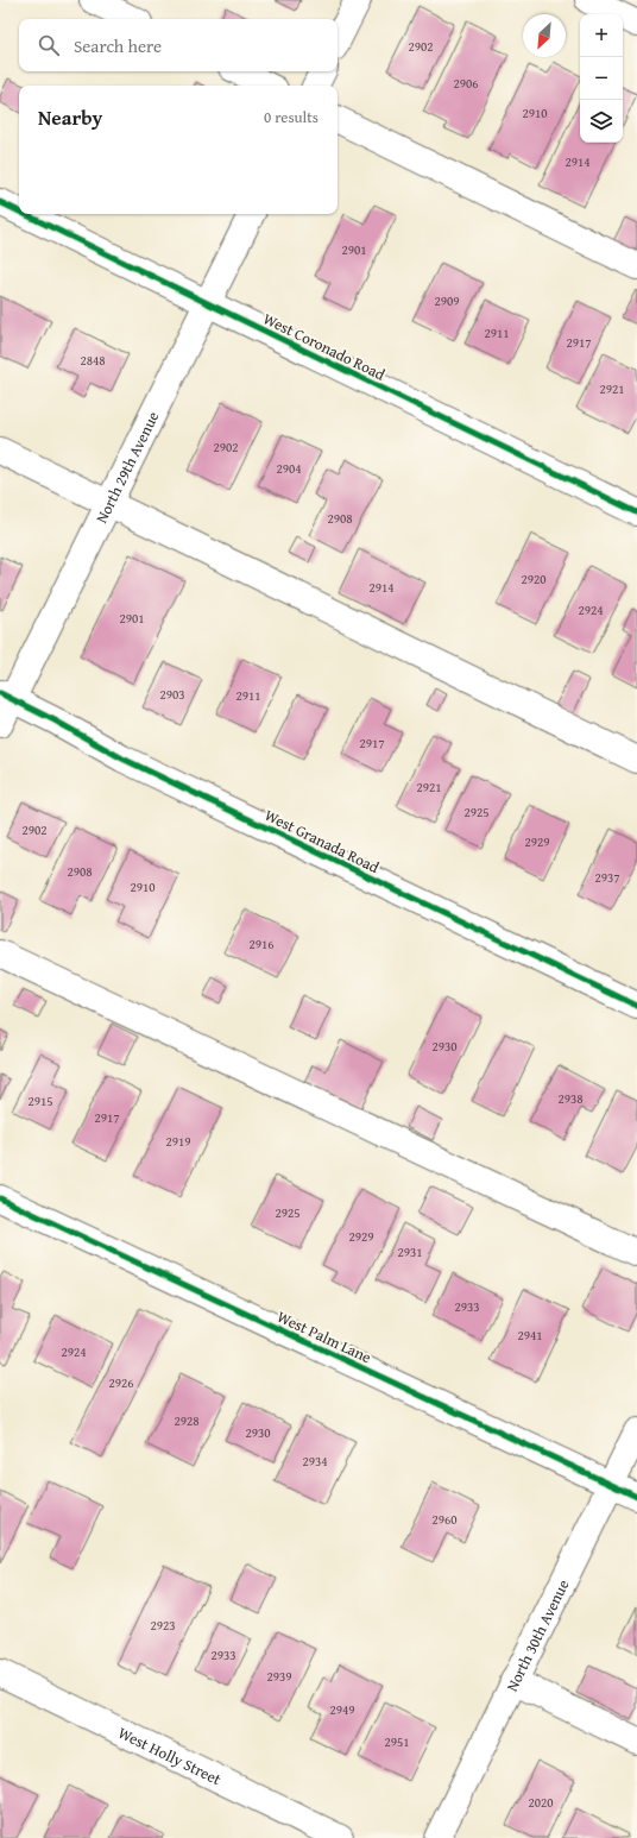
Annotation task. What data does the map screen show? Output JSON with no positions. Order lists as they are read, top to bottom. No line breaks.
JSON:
{"streets":{"street":["West Coronado Road","North 29th Avenue","West Granada Road","West Palm Lane","North 30th Avenue","West Holly Street"]},"crossings":[["West Coronado Road","North 29th Avenue"],["North 29th Avenue","West Granada Road"],["West Palm Lane","North 30th Avenue"]],"house_numbers":["2902","2906","2910","2914","2901","2909","2911","2917","2848","2921","2902","2904","2908","2920","2914","2924","2901","2903","2911","2917","2921","2925","2902","2929","2908","2937","2910","2916","2930","2938","2915","2917","2919","2925","2929","2931","2933","2941","2924","2926","2928","2930","2934","2960","2923","2933","2939","2949","2951","2020"],"north":"bottom left","page":{"map_buttons":["+","−"],"search":"Search here","heading":["Nearby","0 results"]}}
